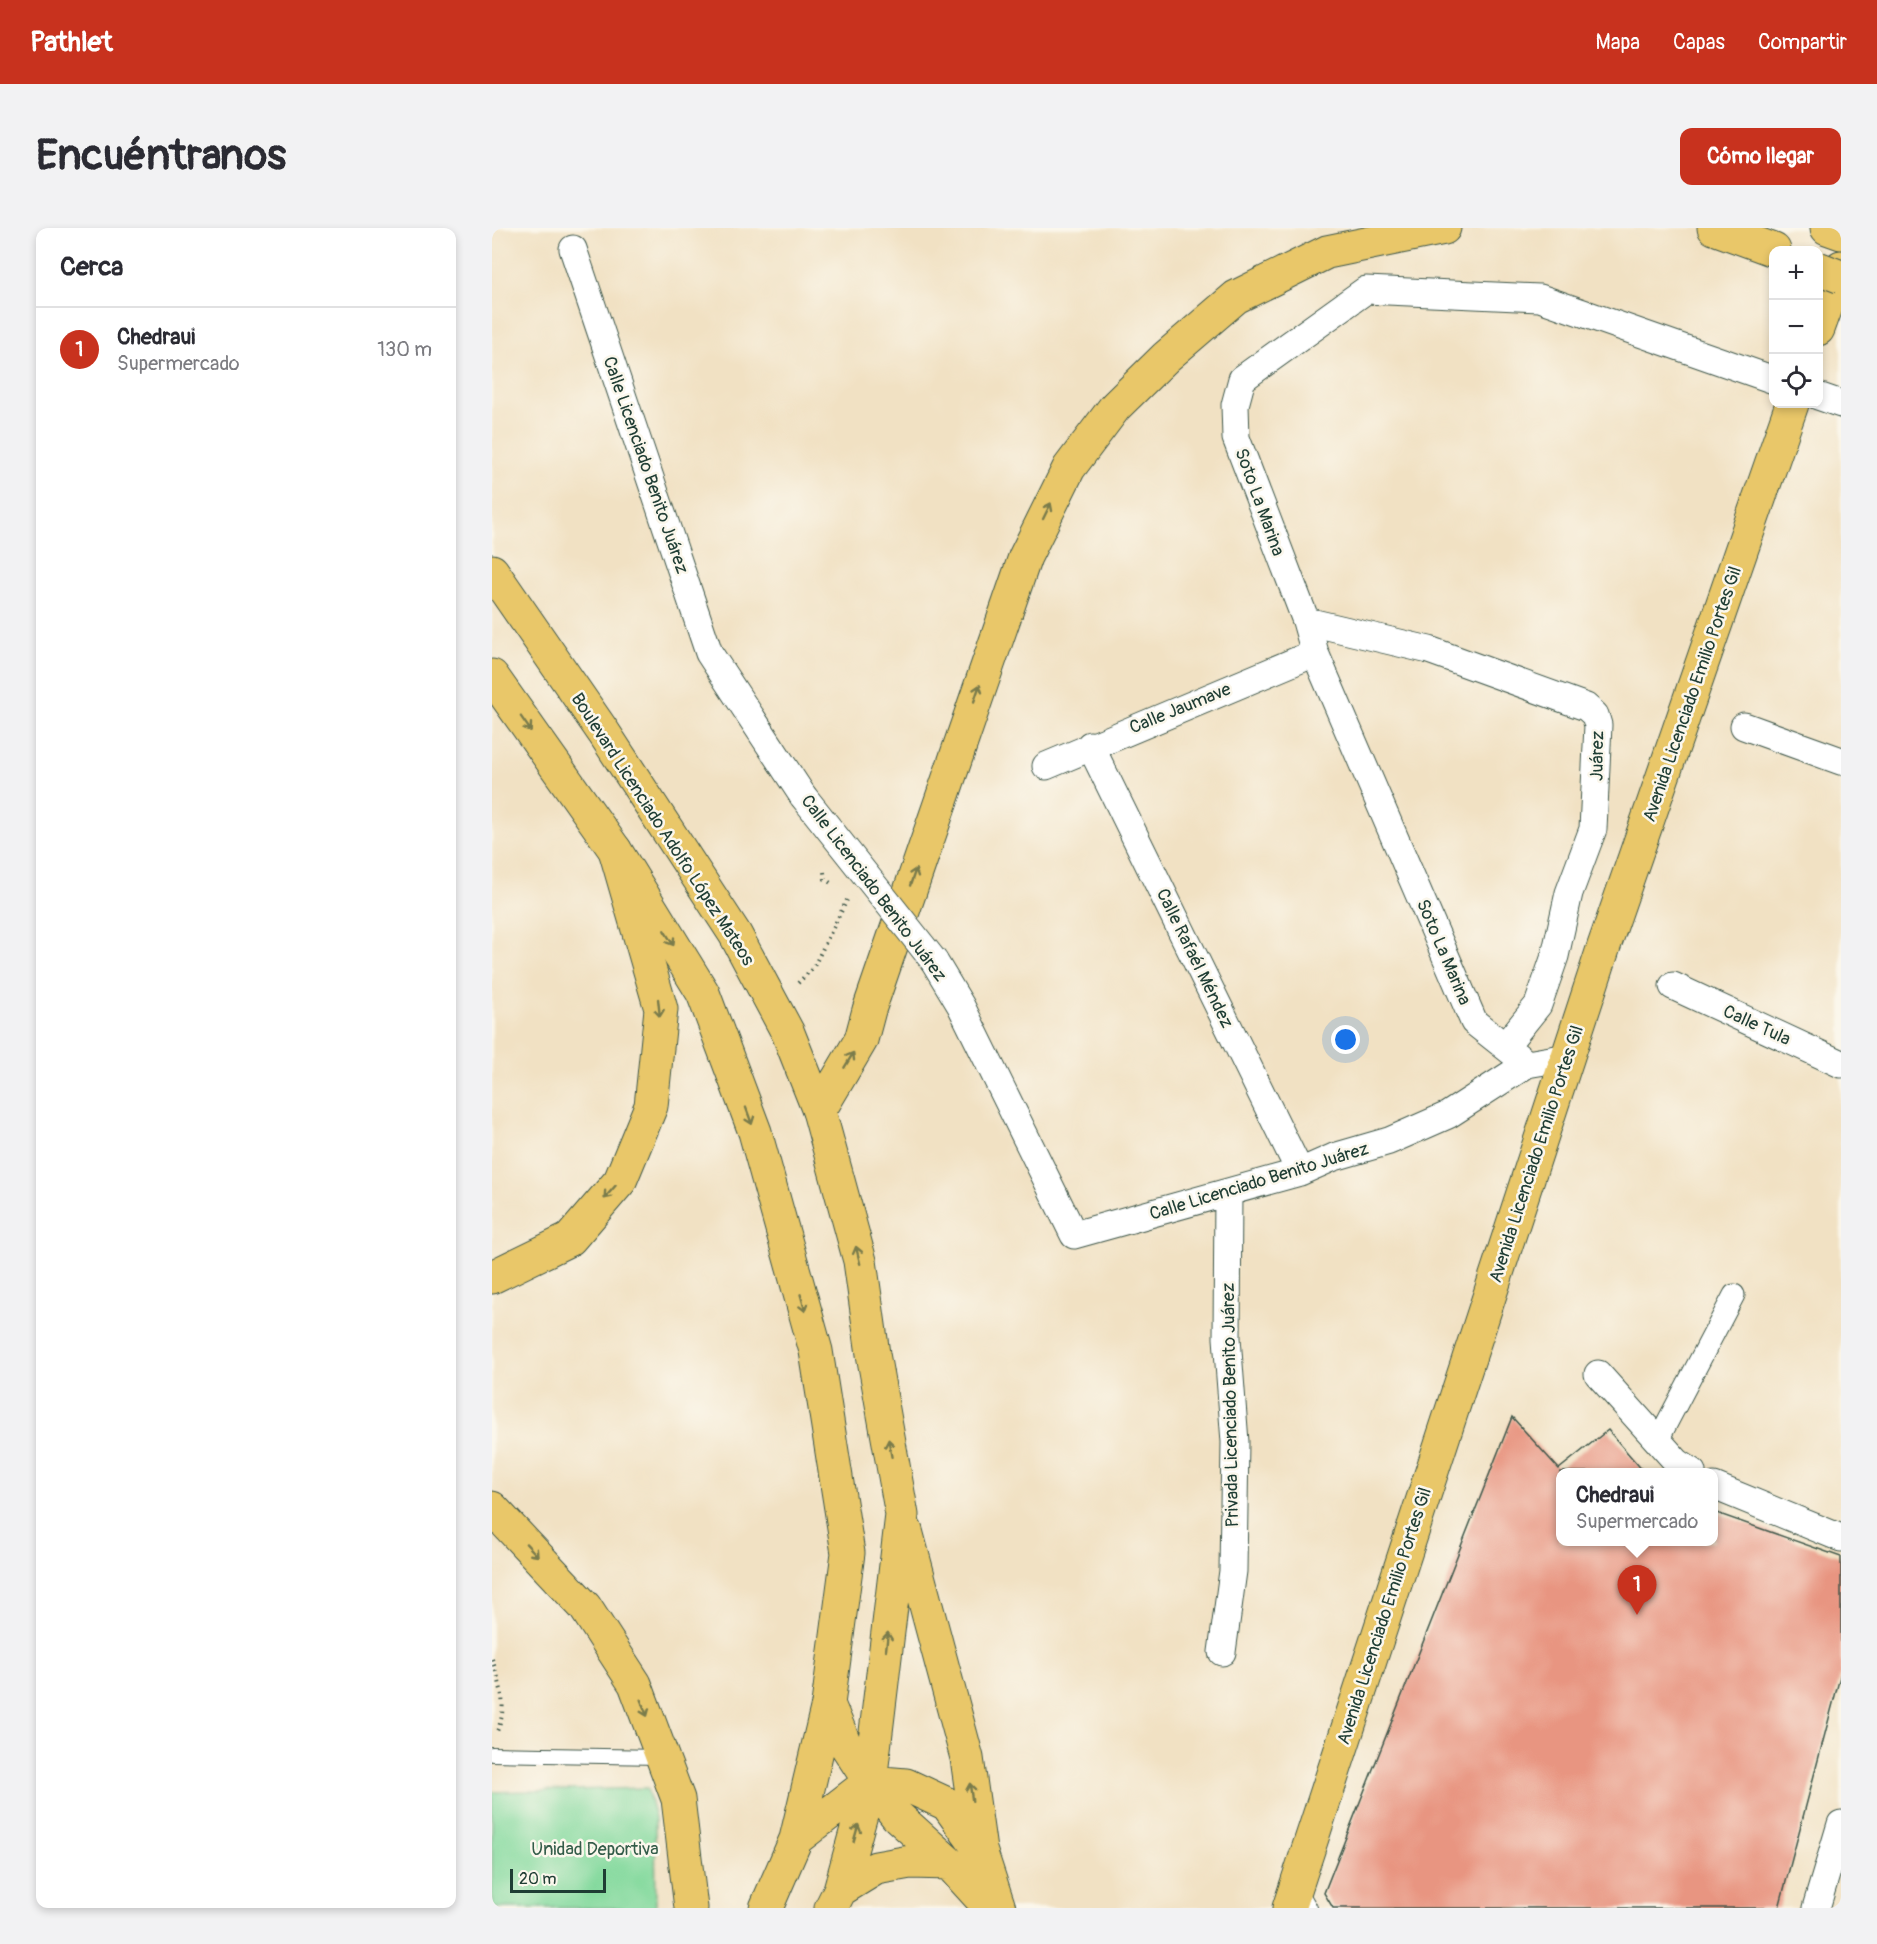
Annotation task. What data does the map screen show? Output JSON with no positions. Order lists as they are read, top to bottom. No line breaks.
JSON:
{"streets":{"main road":["Avenida Licenciado Emilio Portes Gil","Boulevard Licenciado Adolfo López Mateos"],"street":["Calle Licenciado Benito Juárez","Soto La Marina","Calle Jaumave","Juárez","Calle Rafaél Méndez","Calle Tula","Privada Licenciado Benito Juárez"]},"crossings":[["Calle Licenciado Benito Juárez","Soto La Marina"],["Calle Licenciado Benito Juárez","Avenida Licenciado Emilio Portes Gil"],["Calle Licenciado Benito Juárez","Calle Rafaél Méndez"],["Calle Licenciado Benito Juárez","Privada Licenciado Benito Juárez"],["Soto La Marina","Calle Jaumave"],["Soto La Marina","Juárez"],["Calle Jaumave","Calle Rafaél Méndez"]],"parks":["Unidad Deportiva"],"scale_bar":"20 m","page":{"header":"Pathlet","nav":["Mapa","Capas","Compartir"],"buttons":"Cómo llegar","title":"Encuéntranos","heading":"Cerca","map_buttons":["+","−"],"list":[{"mark":"1","name":"Chedraui","note":"Supermercado","value":"130 m"}],"popup":["Chedraui","Supermercado"],"pins":"1","scale":"20 m"}}
